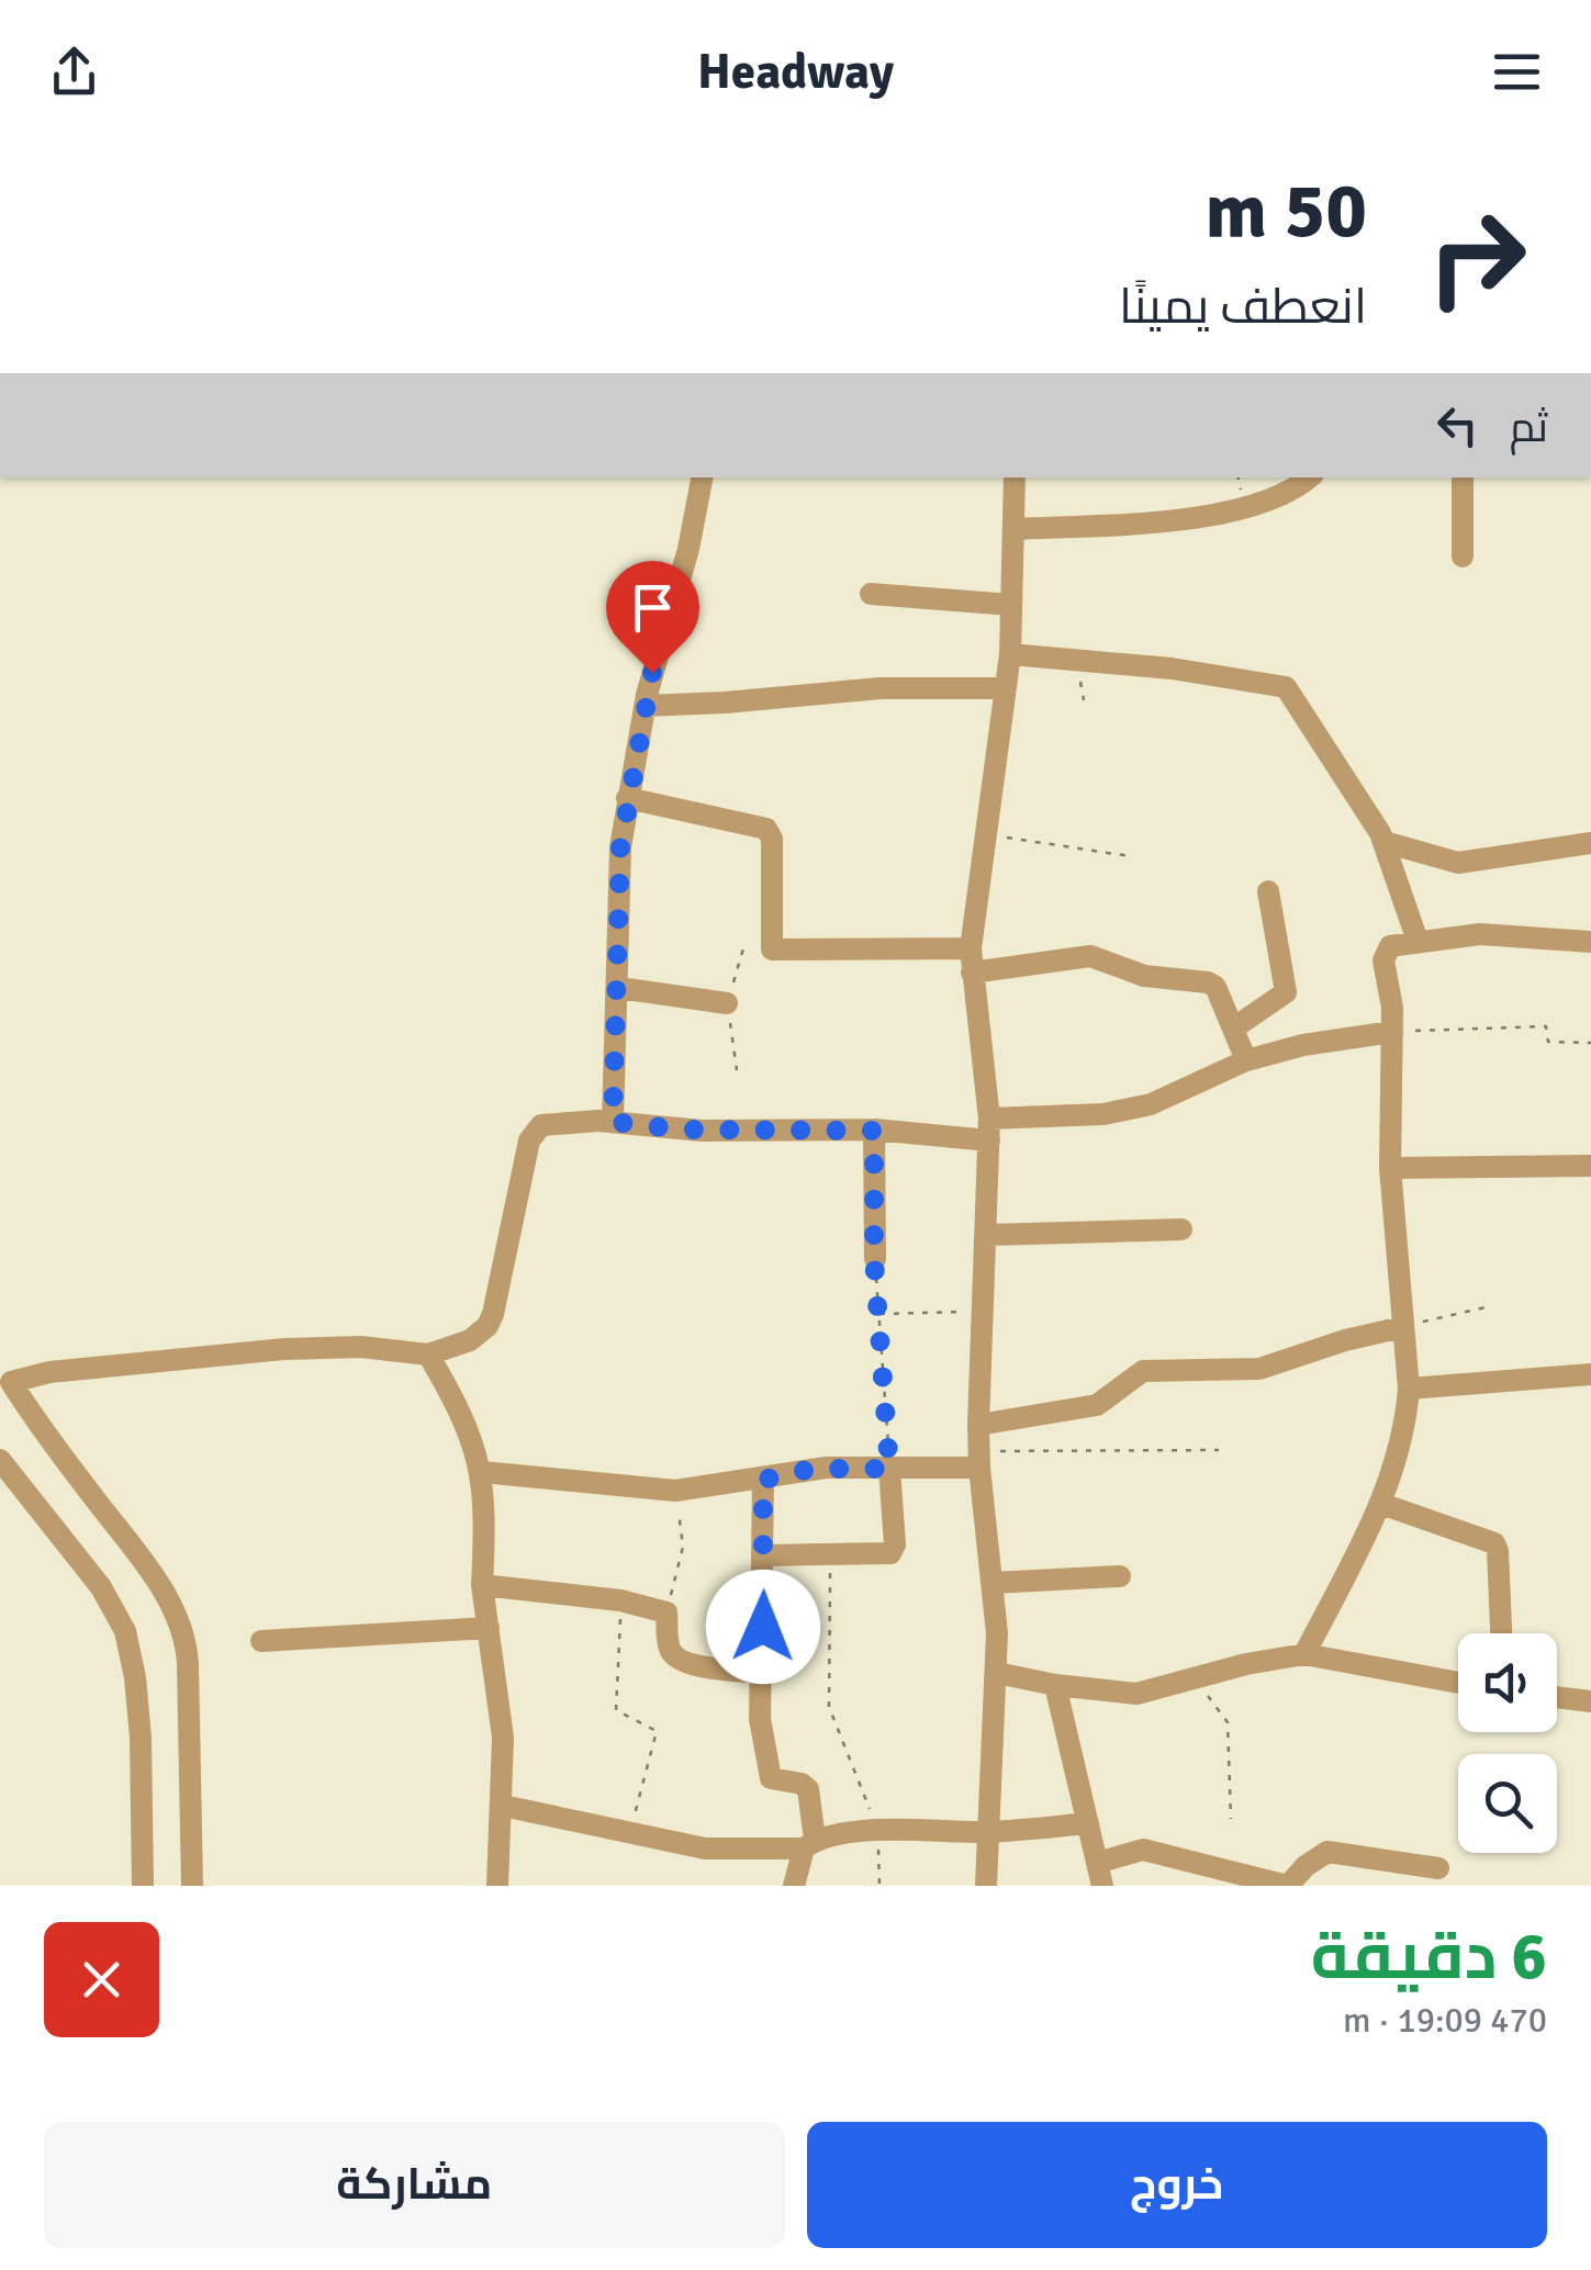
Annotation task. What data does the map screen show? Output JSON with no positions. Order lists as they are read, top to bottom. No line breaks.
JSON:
{"page":{"header":"Headway","turn":["50 m","انعطف يمينًا"],"then":"ثم","heading":["6 دقيقة","470 m · 19:09"],"buttons":["خروج","مشاركة"]}}
